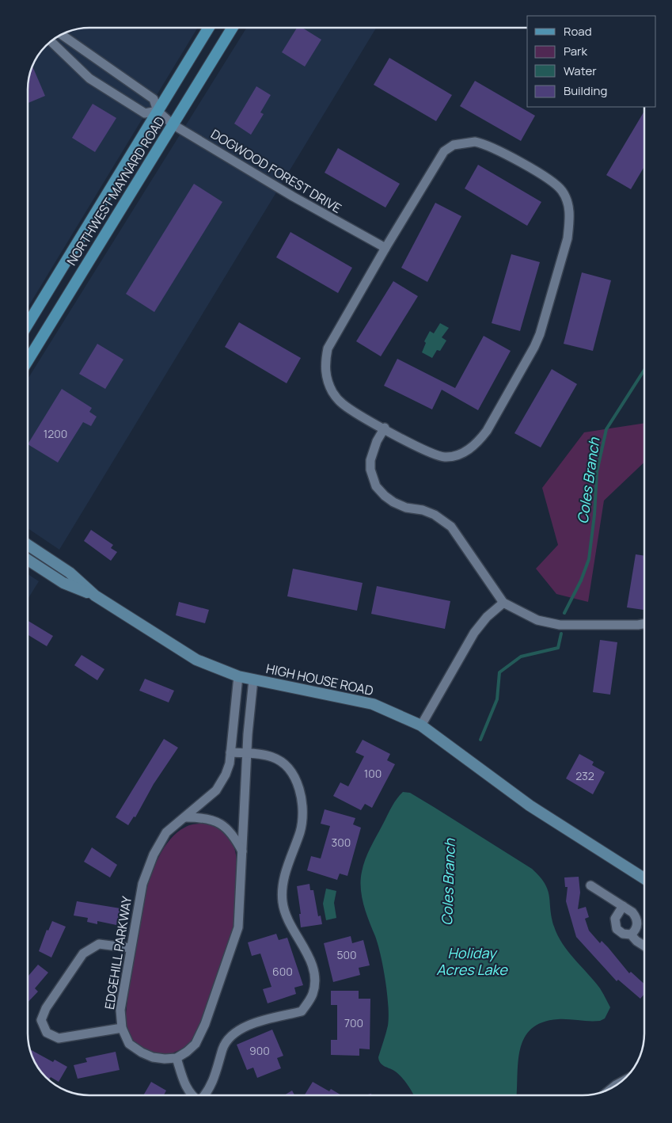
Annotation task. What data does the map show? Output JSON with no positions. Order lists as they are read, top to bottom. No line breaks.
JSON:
{"streets":{"main road":["NORTHWEST MAYNARD ROAD","HIGH HOUSE ROAD"],"street":["DOGWOOD FOREST DRIVE","EDGEHILL PARKWAY"]},"crossings":[["DOGWOOD FOREST DRIVE","NORTHWEST MAYNARD ROAD"],["HIGH HOUSE ROAD","EDGEHILL PARKWAY"]],"water":["Coles Branch","Holiday Acres Lake"],"house_numbers":["1200","100","232","300","500","600","700","900"],"legend":["Road","Park","Water","Building"]}
